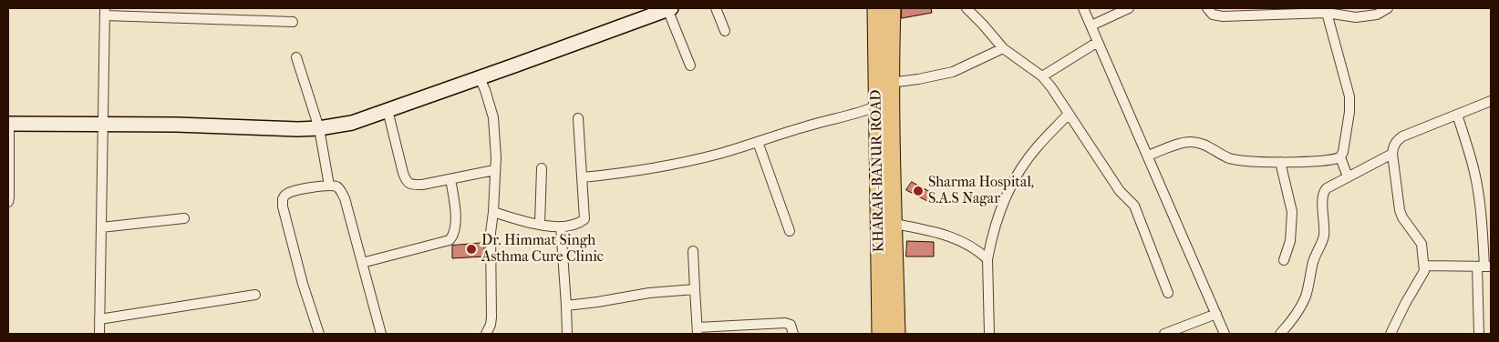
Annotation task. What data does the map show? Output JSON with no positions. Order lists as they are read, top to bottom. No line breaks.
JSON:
{"streets":{"highway":["KHARAR-BANUR ROAD"]},"places":["Sharma Hospital, S.A.S Nagar","Dr. Himmat Singh Asthma Cure Clinic"]}
